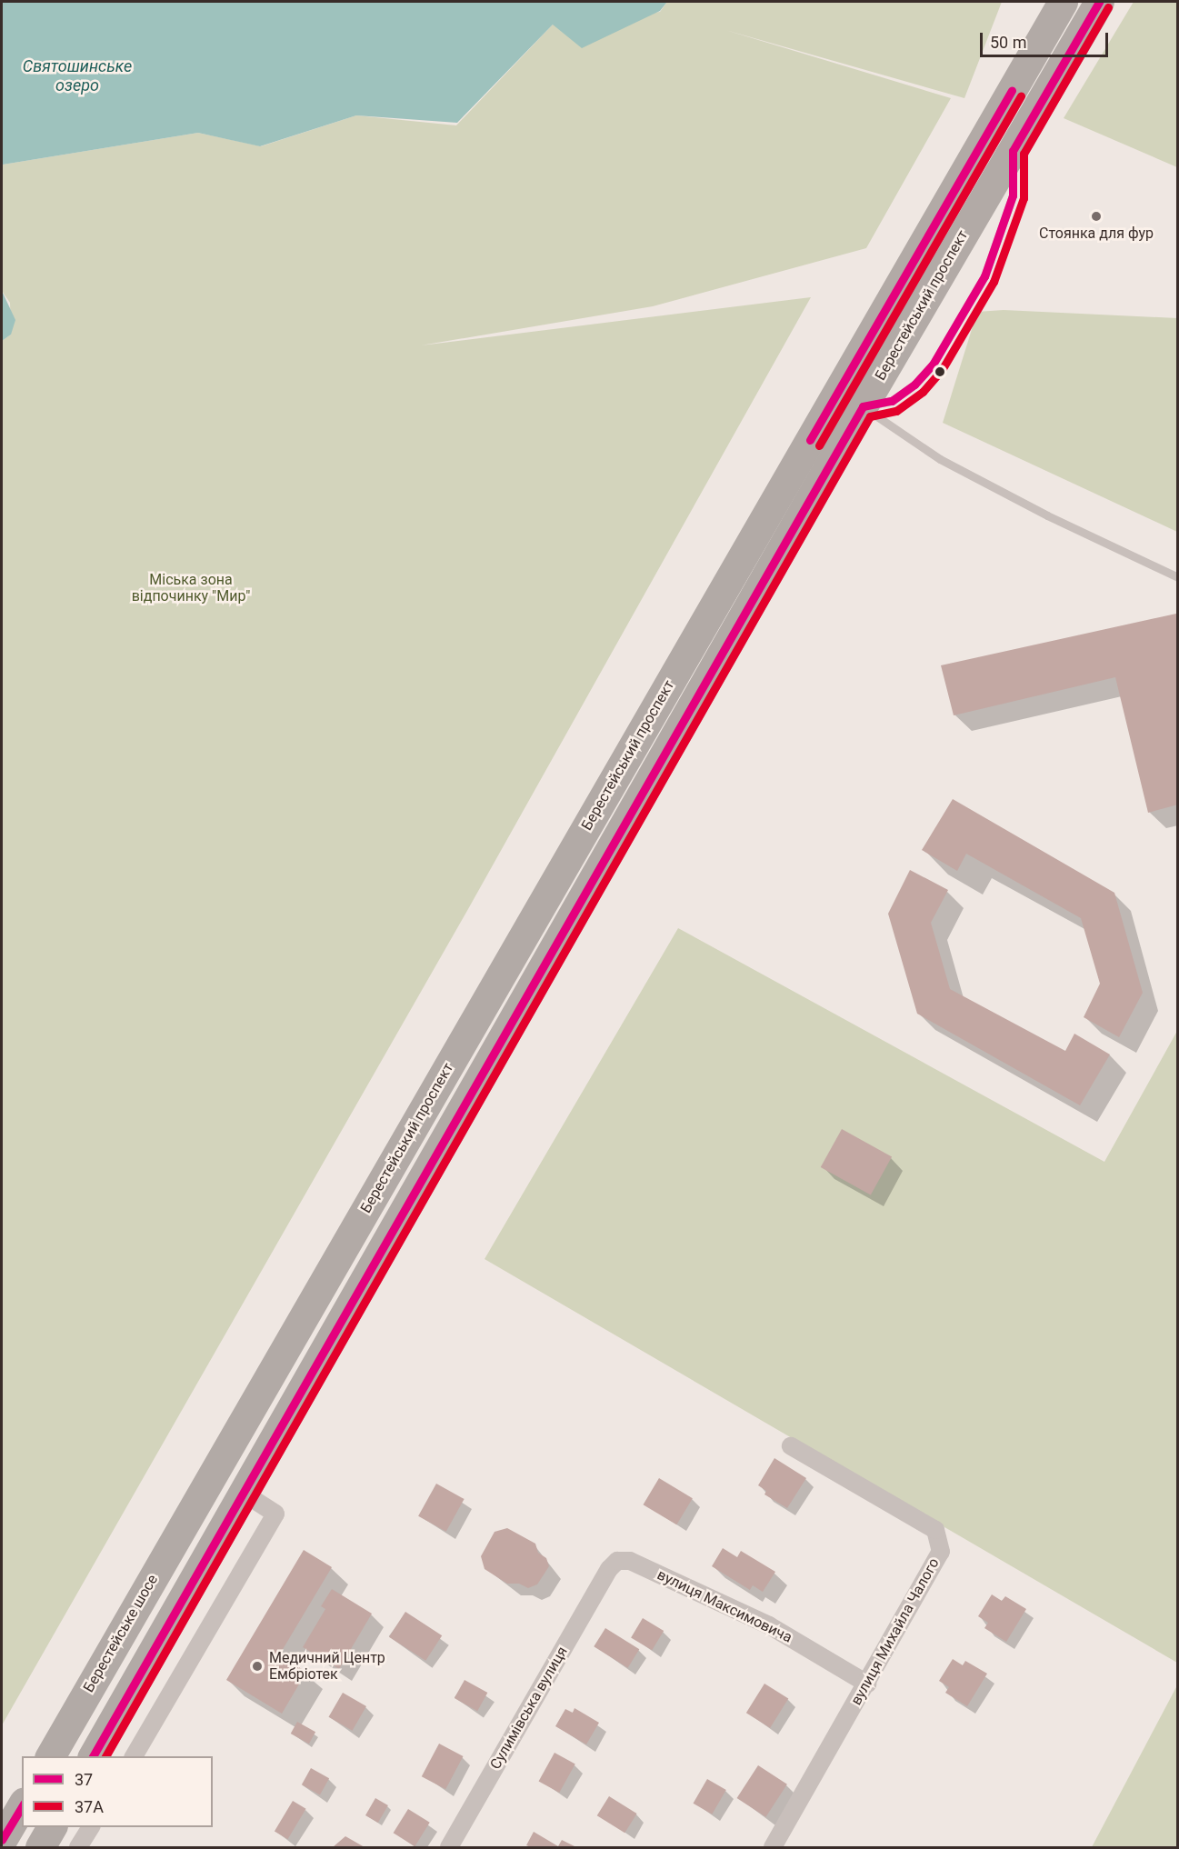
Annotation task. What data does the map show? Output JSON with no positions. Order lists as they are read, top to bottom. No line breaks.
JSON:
{"streets":{"highway":["Берестейський проспект","Берестейське шосе"],"street":["вулиця Максимовича","вулиця Михайла Чалого","Сулимівська вулиця"]},"crossings":[["Берестейський проспект","Берестейське шосе"],["вулиця Максимовича","вулиця Михайла Чалого"],["вулиця Максимовича","Сулимівська вулиця"]],"water":["Святошинське озеро"],"parks":["Міська зона відпочинку \"Мир\""],"places":["Стоянка для фур","Медичний Центр Ембріотек"],"lines":["transit line 37","transit line 37А"],"legend":["37","37А"],"scale_bar":"50 m"}
